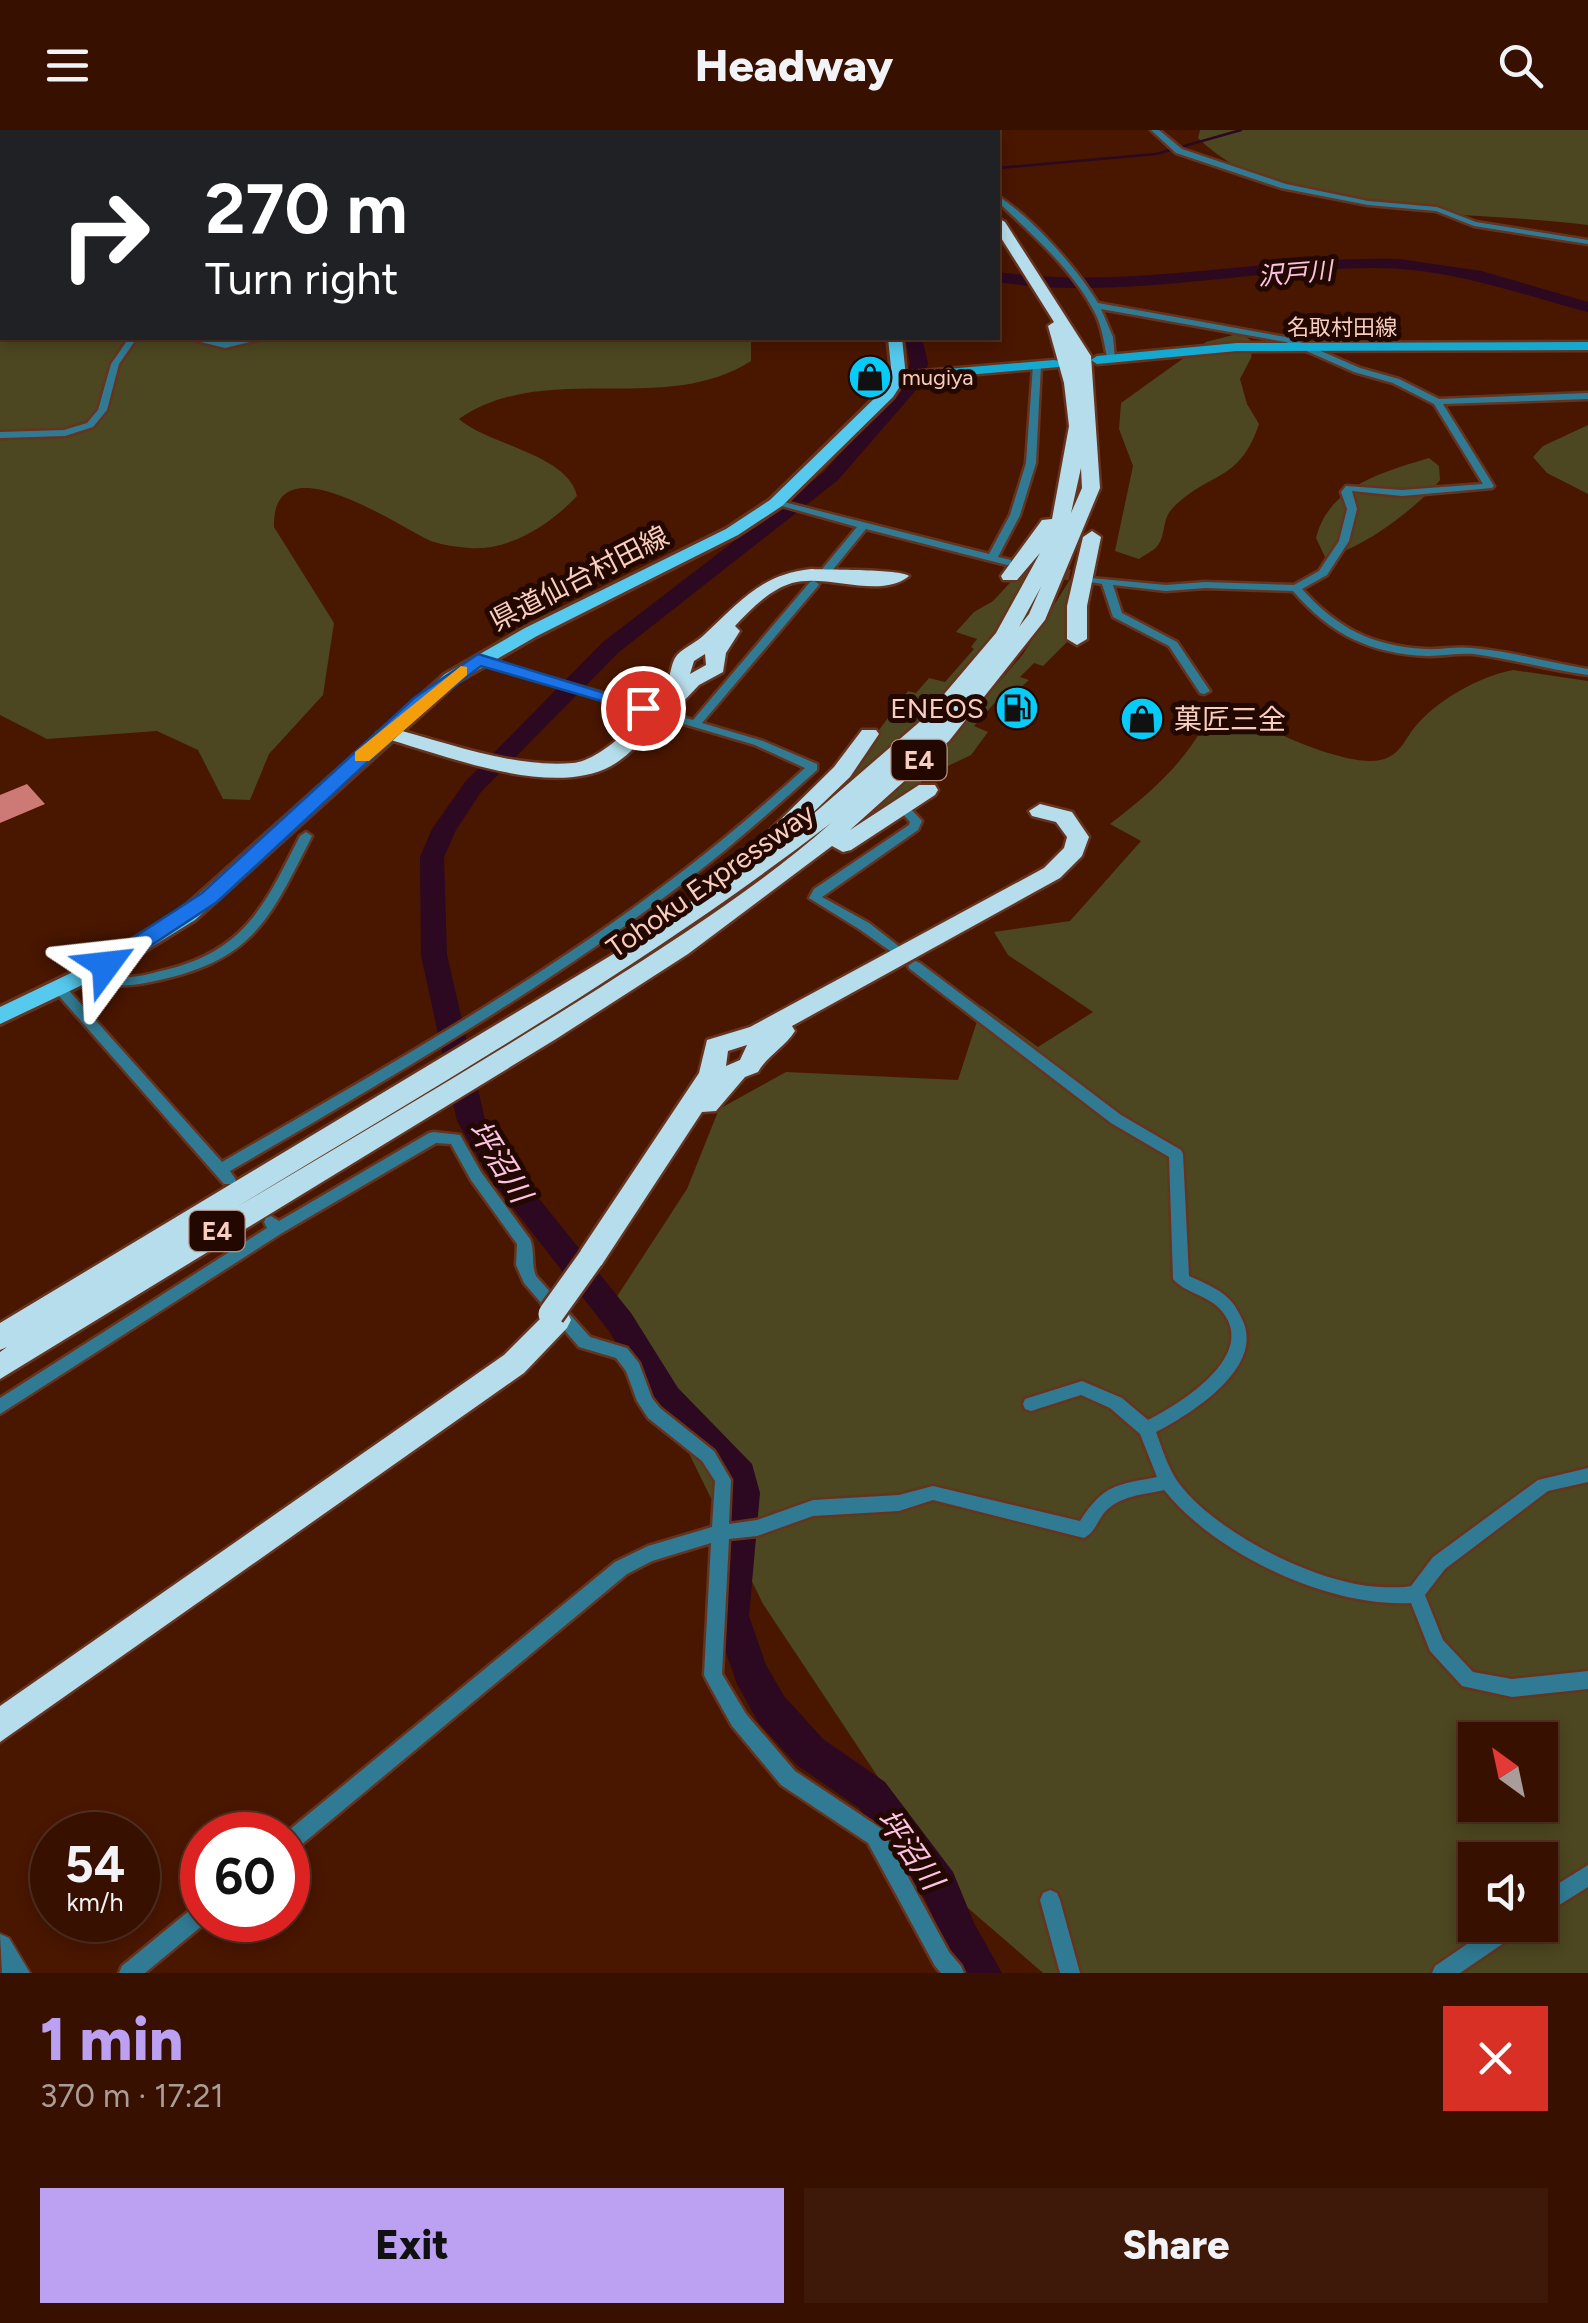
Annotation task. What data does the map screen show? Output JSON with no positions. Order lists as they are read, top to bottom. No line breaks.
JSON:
{"streets":{"highway":["E4","Tohoku Expressway"],"main road":["名取村田線","県道仙台村田線"]},"water":["沢戸川","坪沼川"],"places":{"shop":["mugiya","菓匠三全"],"fuel station":["ENEOS"]},"north":"top left","page":{"header":"Headway","turn":["270 m","Turn right"],"speed":"54 km/h","limit":"60","heading":["1 min","370 m · 17:21"],"buttons":["Exit","Share"]}}
